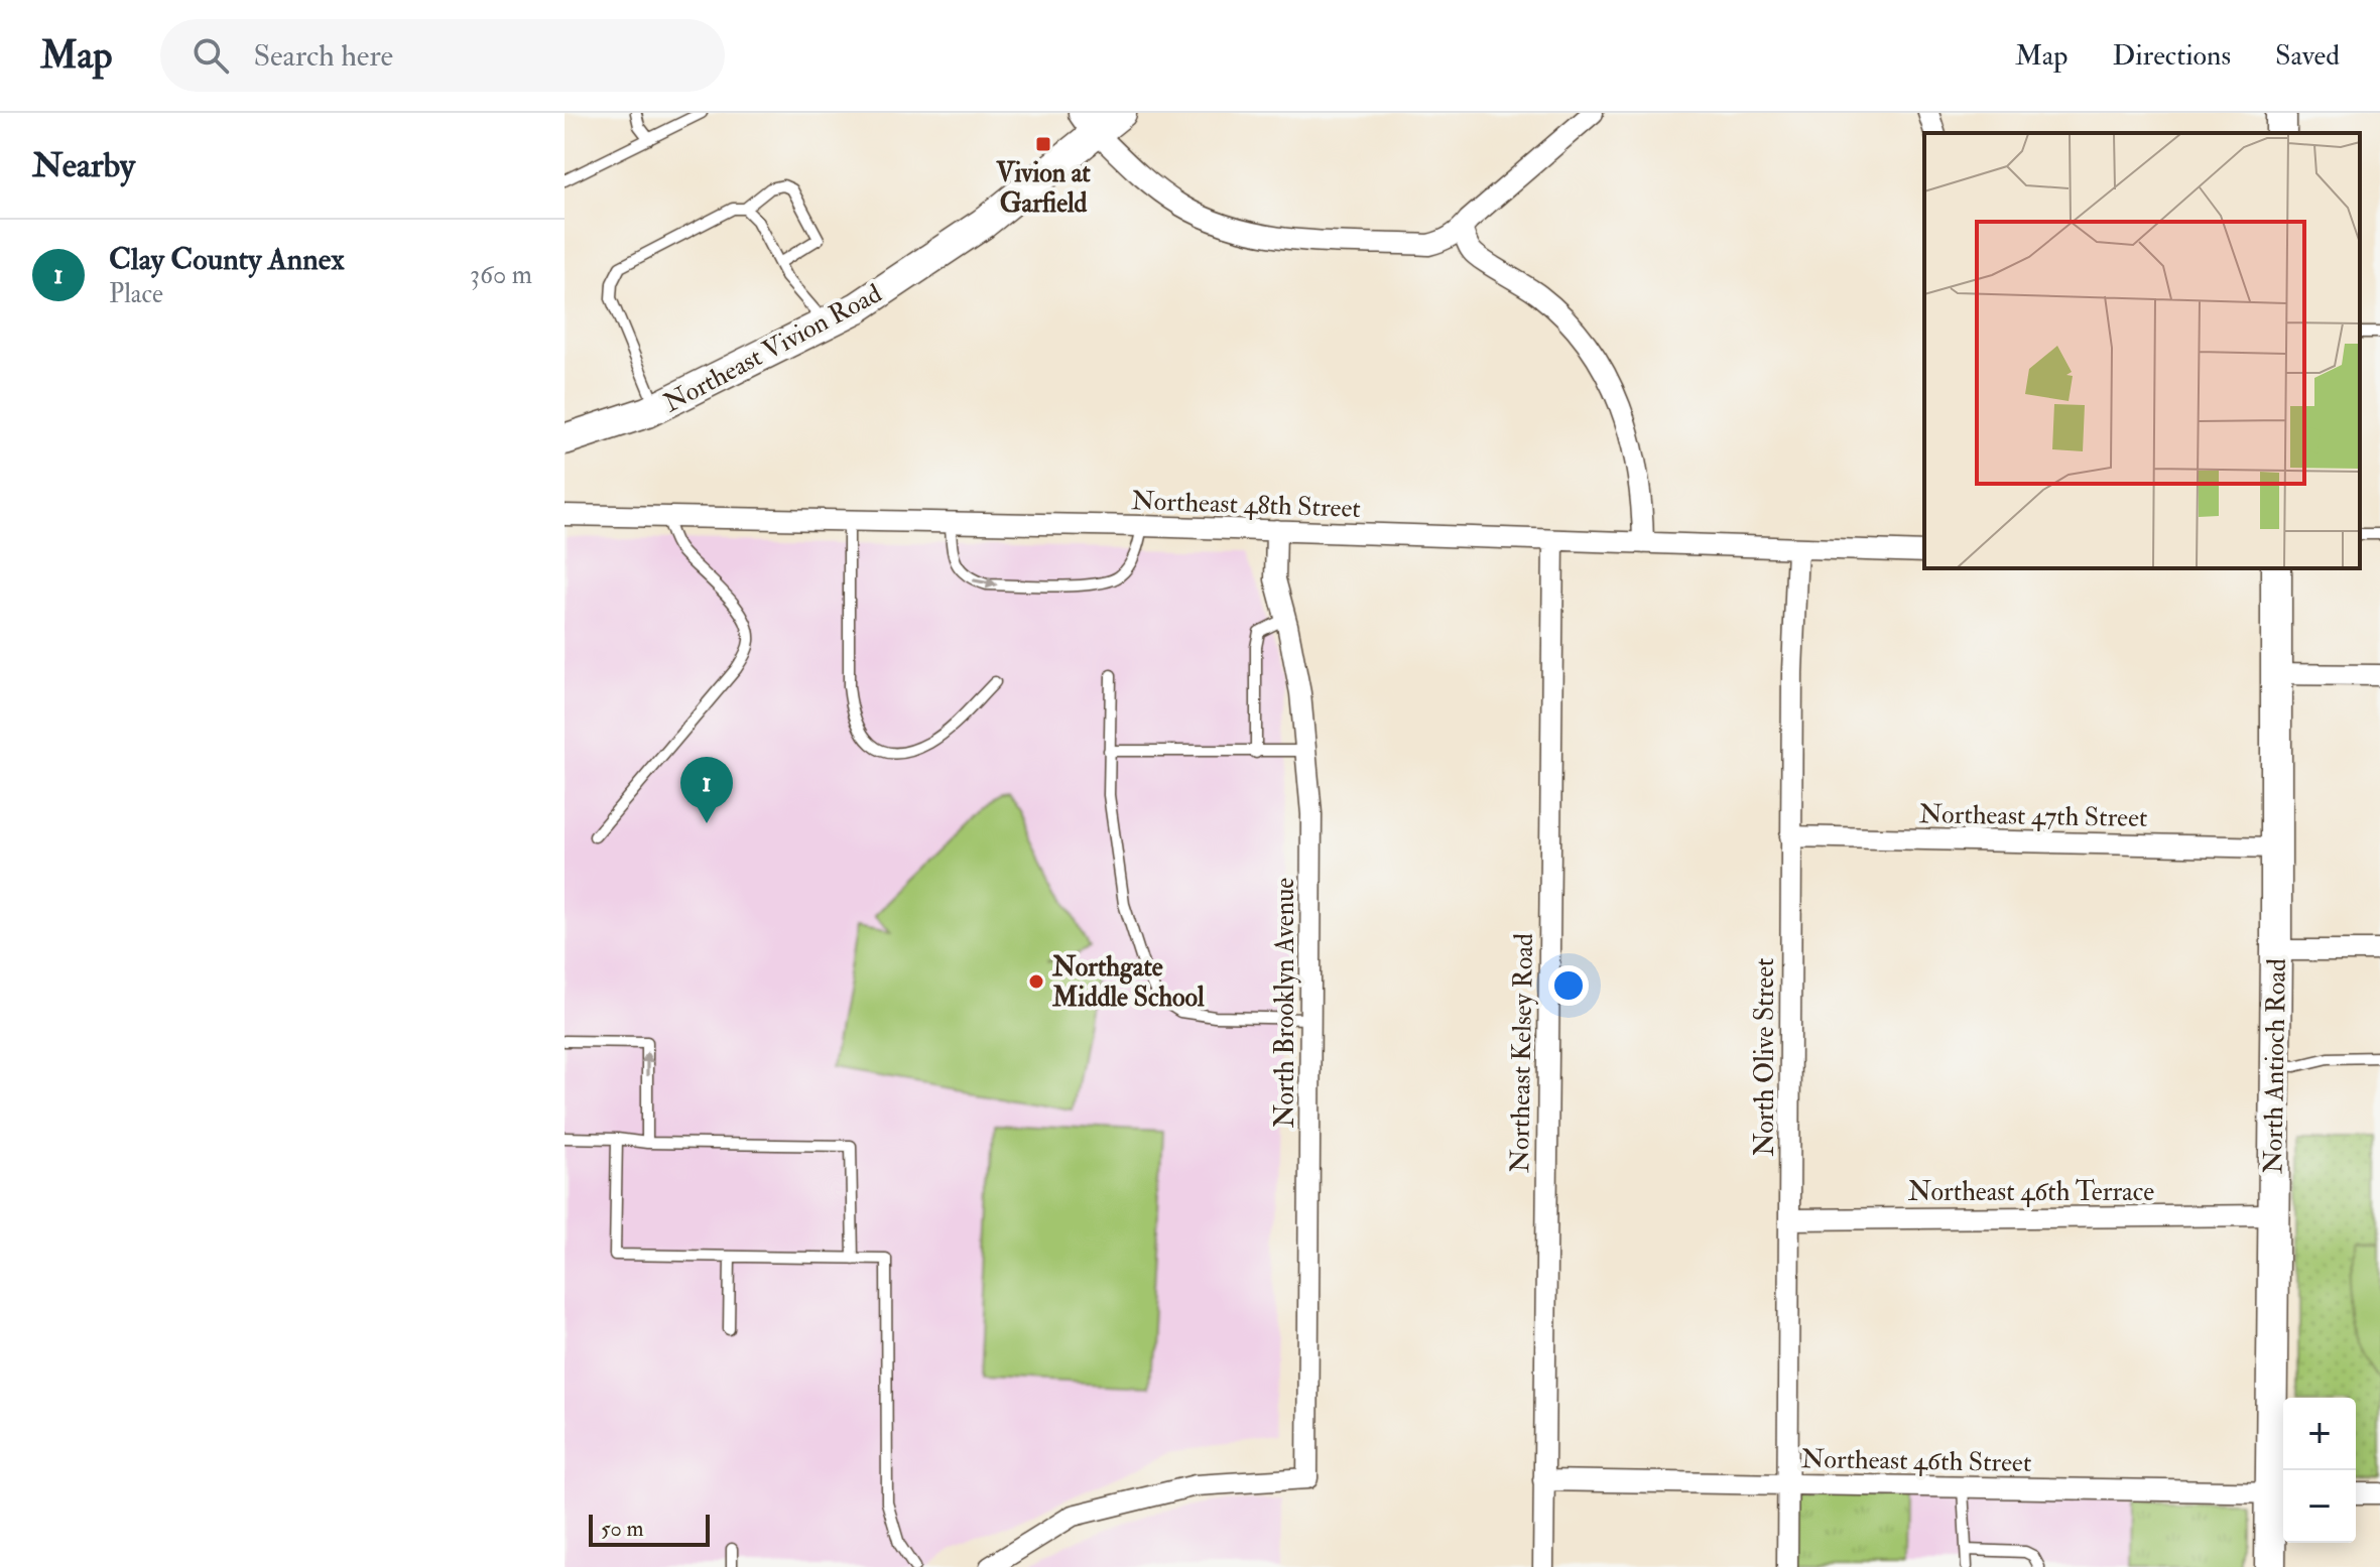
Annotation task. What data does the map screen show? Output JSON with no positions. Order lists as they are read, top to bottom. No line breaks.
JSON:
{"streets":{"main road":["Northeast Vivion Road","North Antioch Road"],"street":["Northeast 48th Street","Northeast 47th Street","North Brooklyn Avenue","Northeast Kelsey Road","North Olive Street","Northeast 46th Terrace","Northeast 46th Street"]},"crossings":[["Northeast 48th Street","North Brooklyn Avenue"],["Northeast 48th Street","Northeast Kelsey Road"],["Northeast 48th Street","North Olive Street"],["Northeast 47th Street","North Olive Street"],["Northeast 47th Street","North Antioch Road"],["Northeast Kelsey Road","Northeast 46th Street"],["North Olive Street","Northeast 46th Terrace"],["North Olive Street","Northeast 46th Street"],["North Antioch Road","Northeast 46th Terrace"],["North Antioch Road","Northeast 46th Street"]],"places":{"transit":["Vivion at Garfield"],"other":["Northgate Middle School"]},"scale_bar":"50 m","page":{"header":"Map","search":"Search here","nav":["Map","Directions","Saved"],"heading":"Nearby","list":[{"mark":"1","name":"Clay County Annex","note":"Place","value":"360 m"}],"pins":"1","map_buttons":["+","−"],"scale":"50 m"}}
